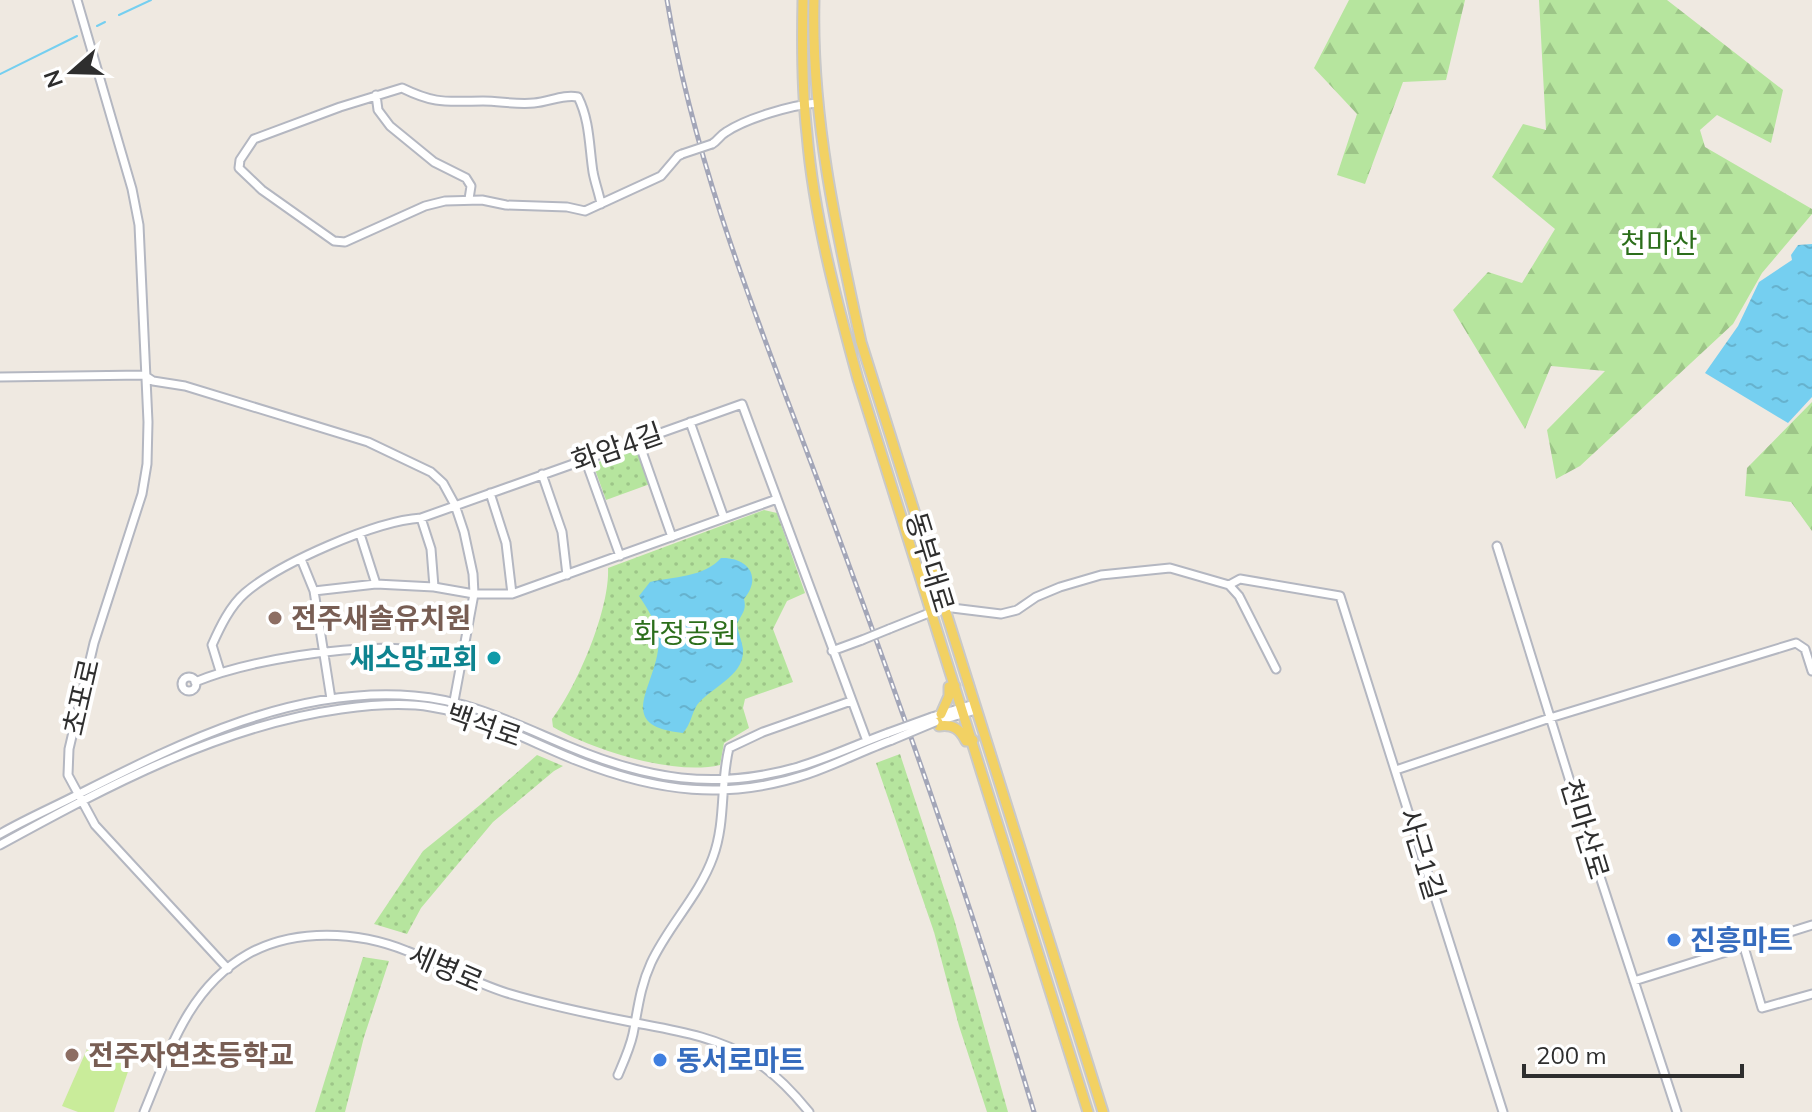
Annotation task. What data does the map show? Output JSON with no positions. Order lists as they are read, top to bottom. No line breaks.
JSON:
{"streets":{"main road":["동부대로"],"street":["화암4길","초포로","백석로","천마산로","사근1길","세병로"]},"crossings":[["화암4길","백석로"],["동부대로","백석로"],["초포로","백석로"],["초포로","세병로"]],"parks":["천마산","화정공원"],"places":["전주새솔유치원","새소망교회","진흥마트","전주자연초등학교","동서로마트"],"scale_bar":"200 m","north":"left"}
